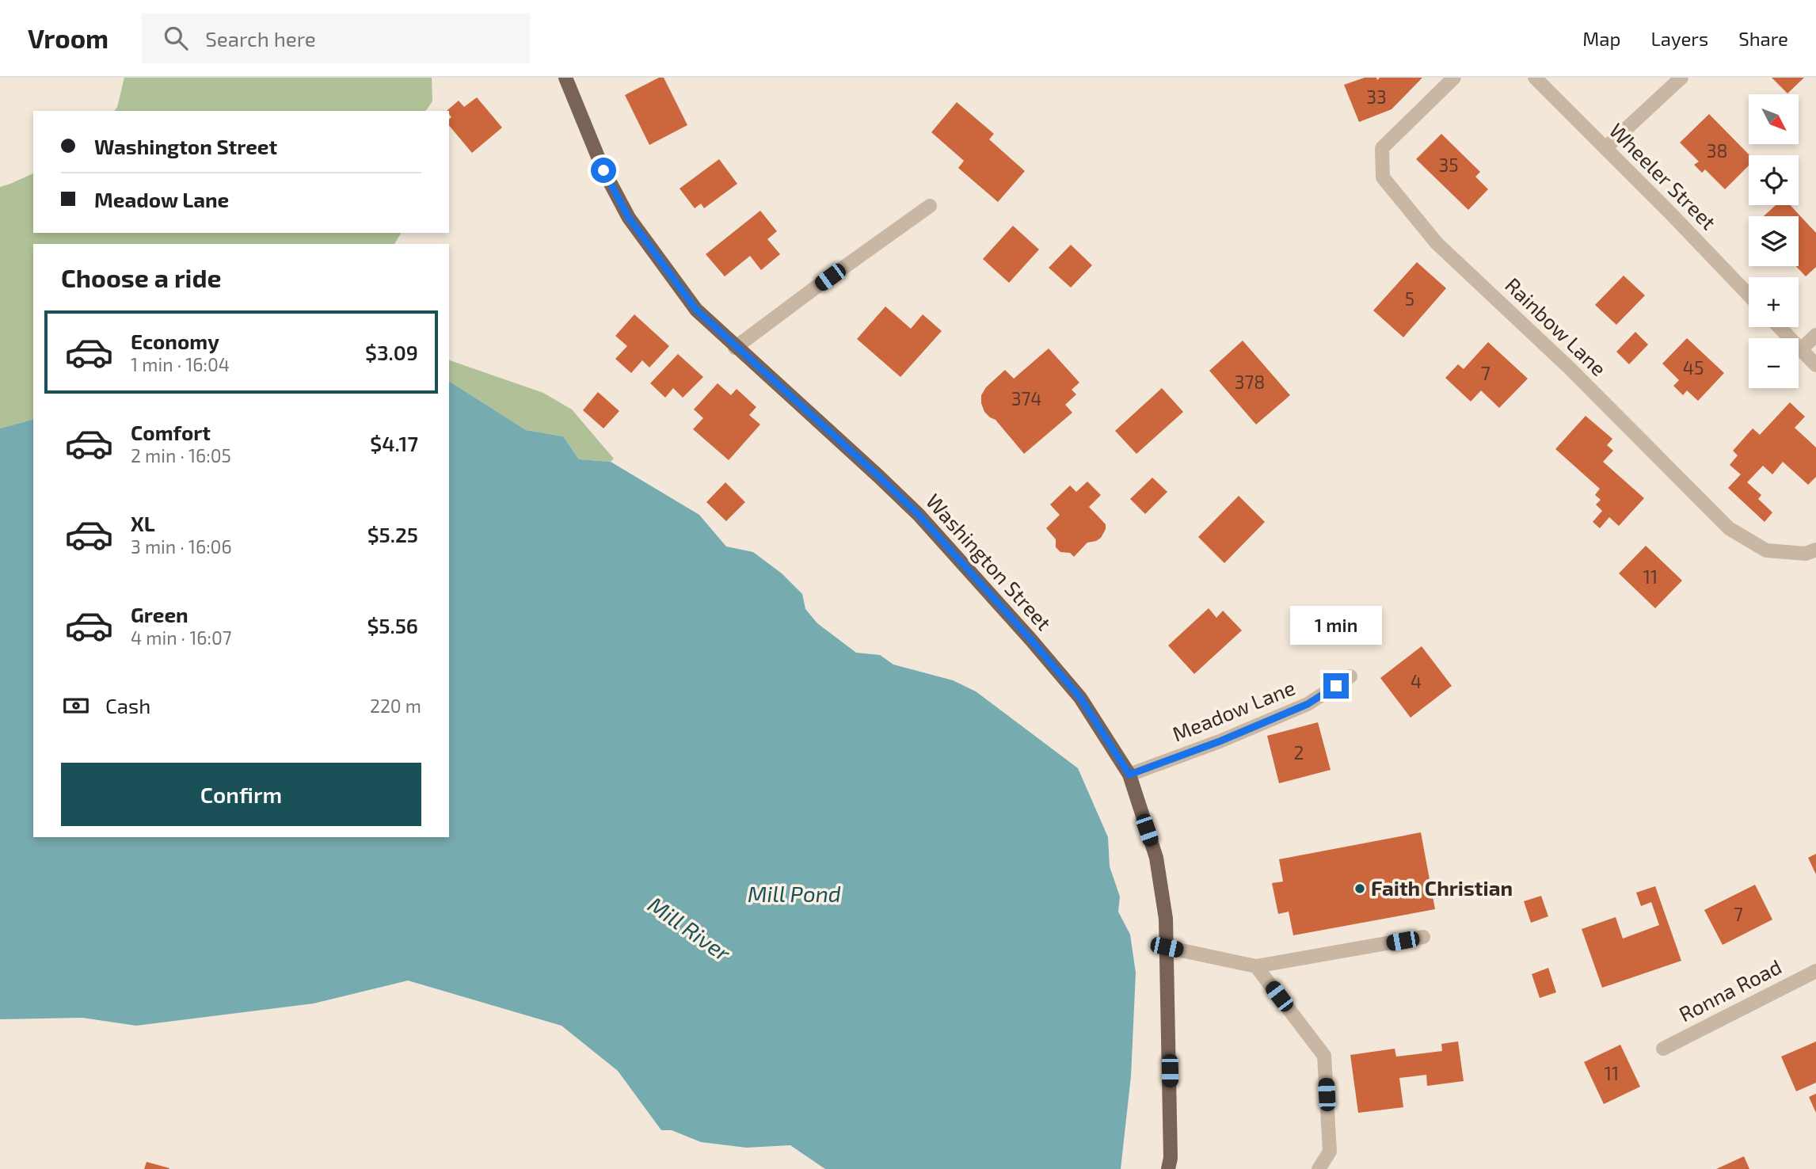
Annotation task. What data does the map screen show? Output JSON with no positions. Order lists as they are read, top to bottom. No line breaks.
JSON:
{"streets":{"main road":["Washington Street"],"street":["Wheeler Street","Rainbow Lane","Meadow Lane","Ronna Road"]},"crossings":[["Washington Street","Meadow Lane"]],"water":["Mill Pond","Mill River"],"places":["Faith Christian"],"house_numbers":["33","38","35","5","45","7","378","374","11","4","2","7","11"],"north":"bottom right","page":{"header":"Vroom","search":"Search here","nav":["Map","Layers","Share"],"map_buttons":["+","−"],"banner":["Washington Street","Meadow Lane"],"heading":"Choose a ride","list":[{"name":"Economy","note":"1 min · 16:04","value":"$3.09"},{"name":"Comfort","note":"2 min · 16:05","value":"$4.17"},{"name":"XL","note":"3 min · 16:06","value":"$5.25"},{"name":"Green","note":"4 min · 16:07","value":"$5.56"}],"bubble":"1 min","pay":["Cash","220 m"],"buttons":"Confirm"}}
